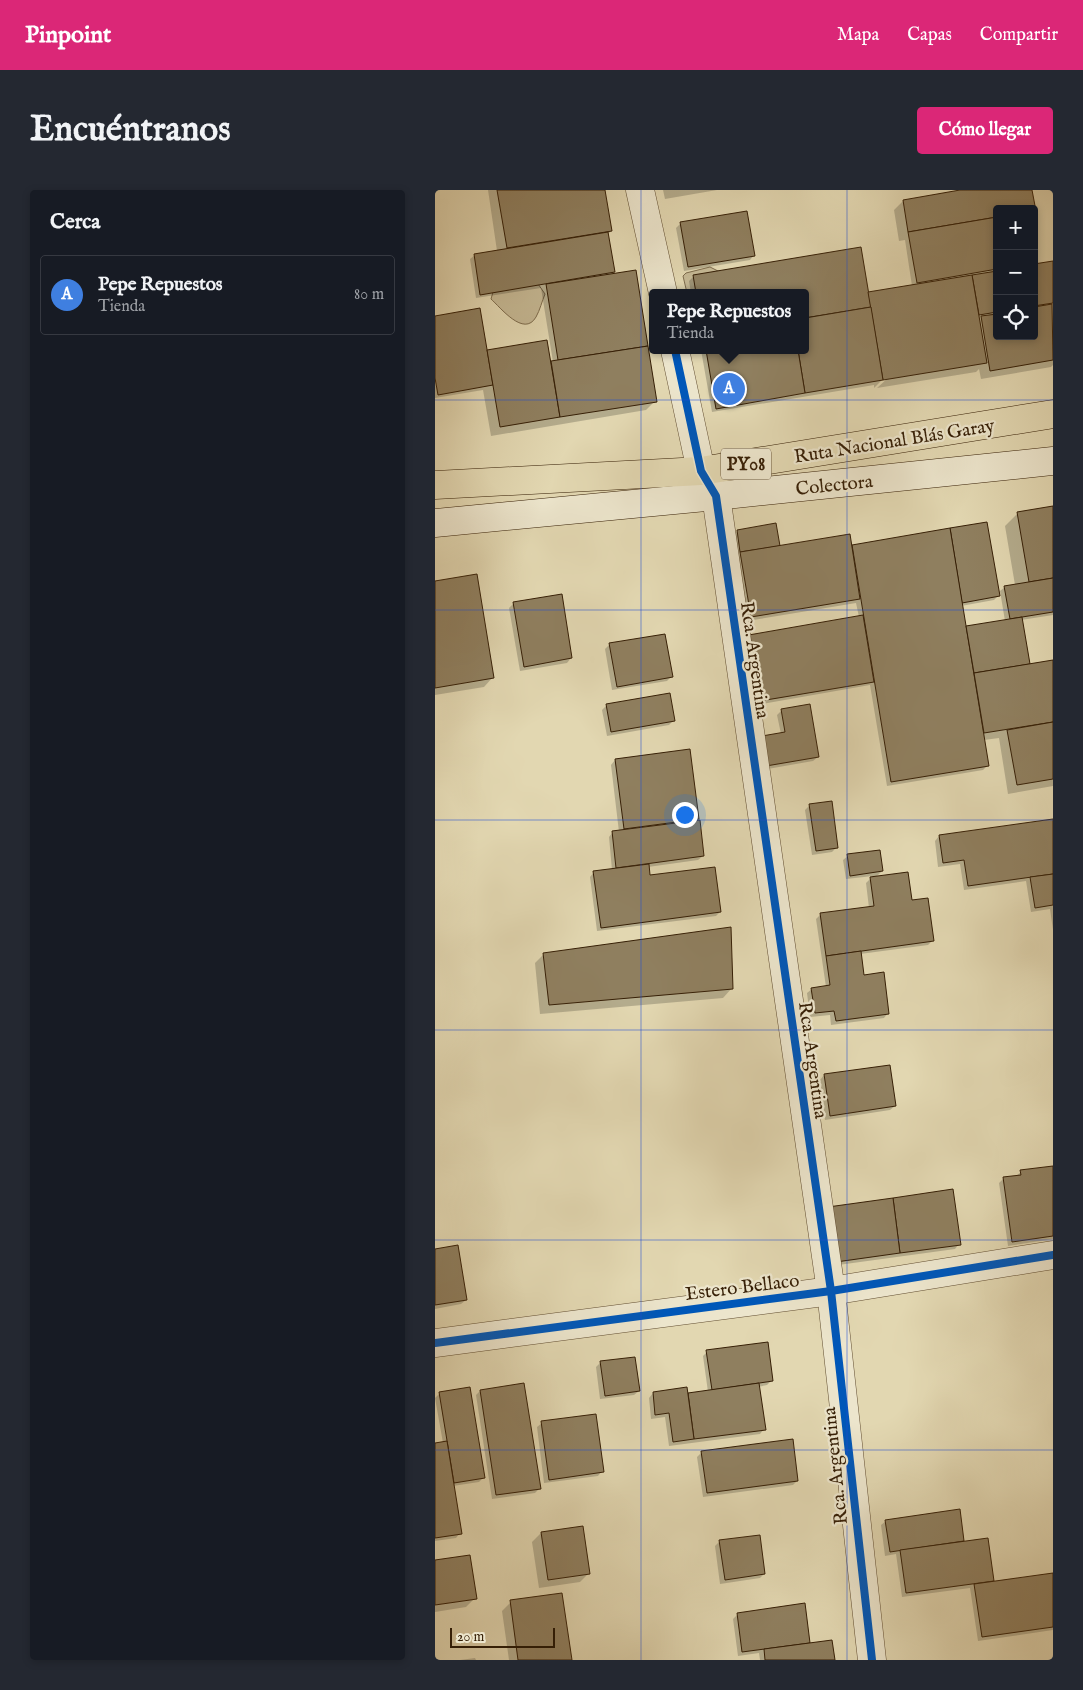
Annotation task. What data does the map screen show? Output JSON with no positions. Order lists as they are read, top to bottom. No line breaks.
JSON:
{"streets":{"highway":["Ruta Nacional Blás Garay","PY08"],"street":["Colectora","Rca. Argentina","Estero Bellaco"]},"crossings":[["Ruta Nacional Blás Garay","Rca. Argentina"],["Colectora","Rca. Argentina"],["Rca. Argentina","Estero Bellaco"]],"scale_bar":"20 m","page":{"header":"Pinpoint","nav":["Mapa","Capas","Compartir"],"buttons":"Cómo llegar","title":"Encuéntranos","heading":"Cerca","map_buttons":["+","−"],"list":[{"mark":"A","name":"Pepe Repuestos","note":"Tienda","value":"80 m"}],"popup":["Pepe Repuestos","Tienda"],"pins":"A","scale":"20 m"}}
